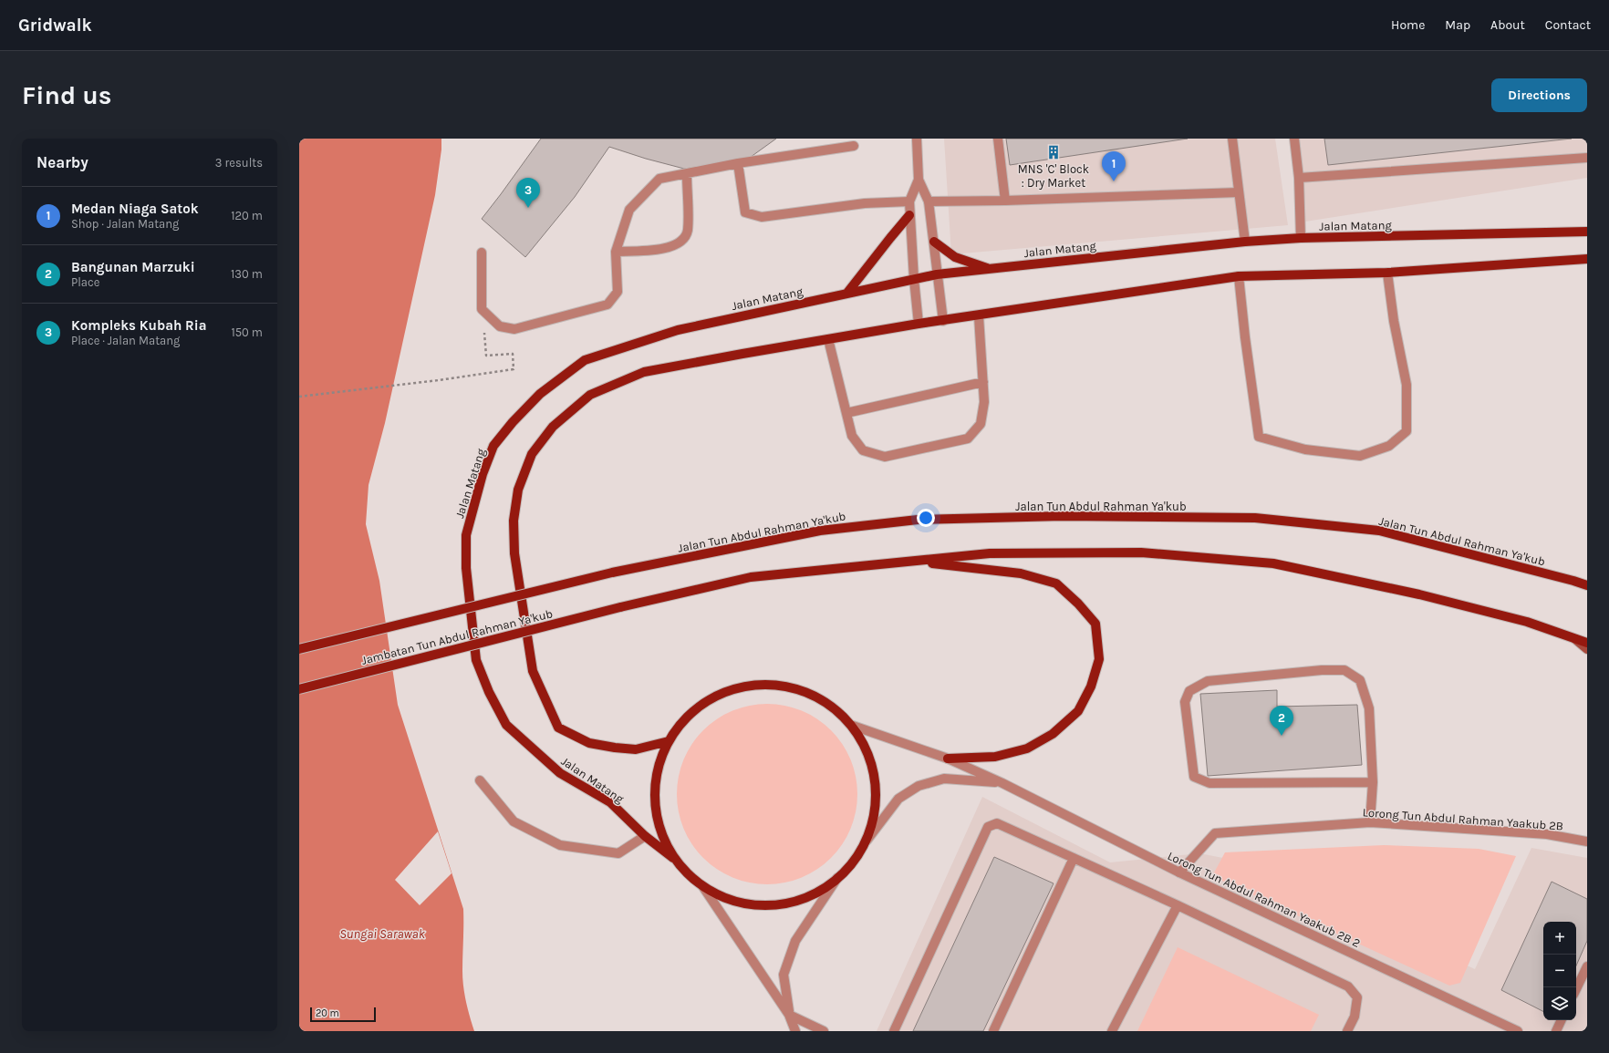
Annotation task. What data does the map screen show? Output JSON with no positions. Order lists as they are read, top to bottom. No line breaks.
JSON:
{"streets":{"main road":["Jalan Matang","Jalan Tun Abdul Rahman Ya'kub","Jambatan Tun Abdul Rahman Ya'kub"],"street":["Lorong Tun Abdul Rahman Yaakub 2B","Lorong Tun Abdul Rahman Yaakub 2B 2"]},"crossings":[["Jalan Tun Abdul Rahman Ya'kub","Jambatan Tun Abdul Rahman Ya'kub"],["Lorong Tun Abdul Rahman Yaakub 2B","Lorong Tun Abdul Rahman Yaakub 2B 2"]],"water":["Sungai Sarawak"],"places":{"building":["MNS 'C' Block : Dry Market"]},"scale_bar":"20 m","page":{"header":"Gridwalk","nav":["Home","Map","About","Contact"],"buttons":"Directions","title":"Find us","heading":["Nearby","3 results"],"pins":["1","3","2"],"list":[{"mark":"1","name":"Medan Niaga Satok","note":"Shop · Jalan Matang","value":"120 m"},{"mark":"2","name":"Bangunan Marzuki","note":"Place","value":"130 m"},{"mark":"3","name":"Kompleks Kubah Ria","note":"Place · Jalan Matang","value":"150 m"}],"map_buttons":["+","−"],"scale":"20 m"}}
